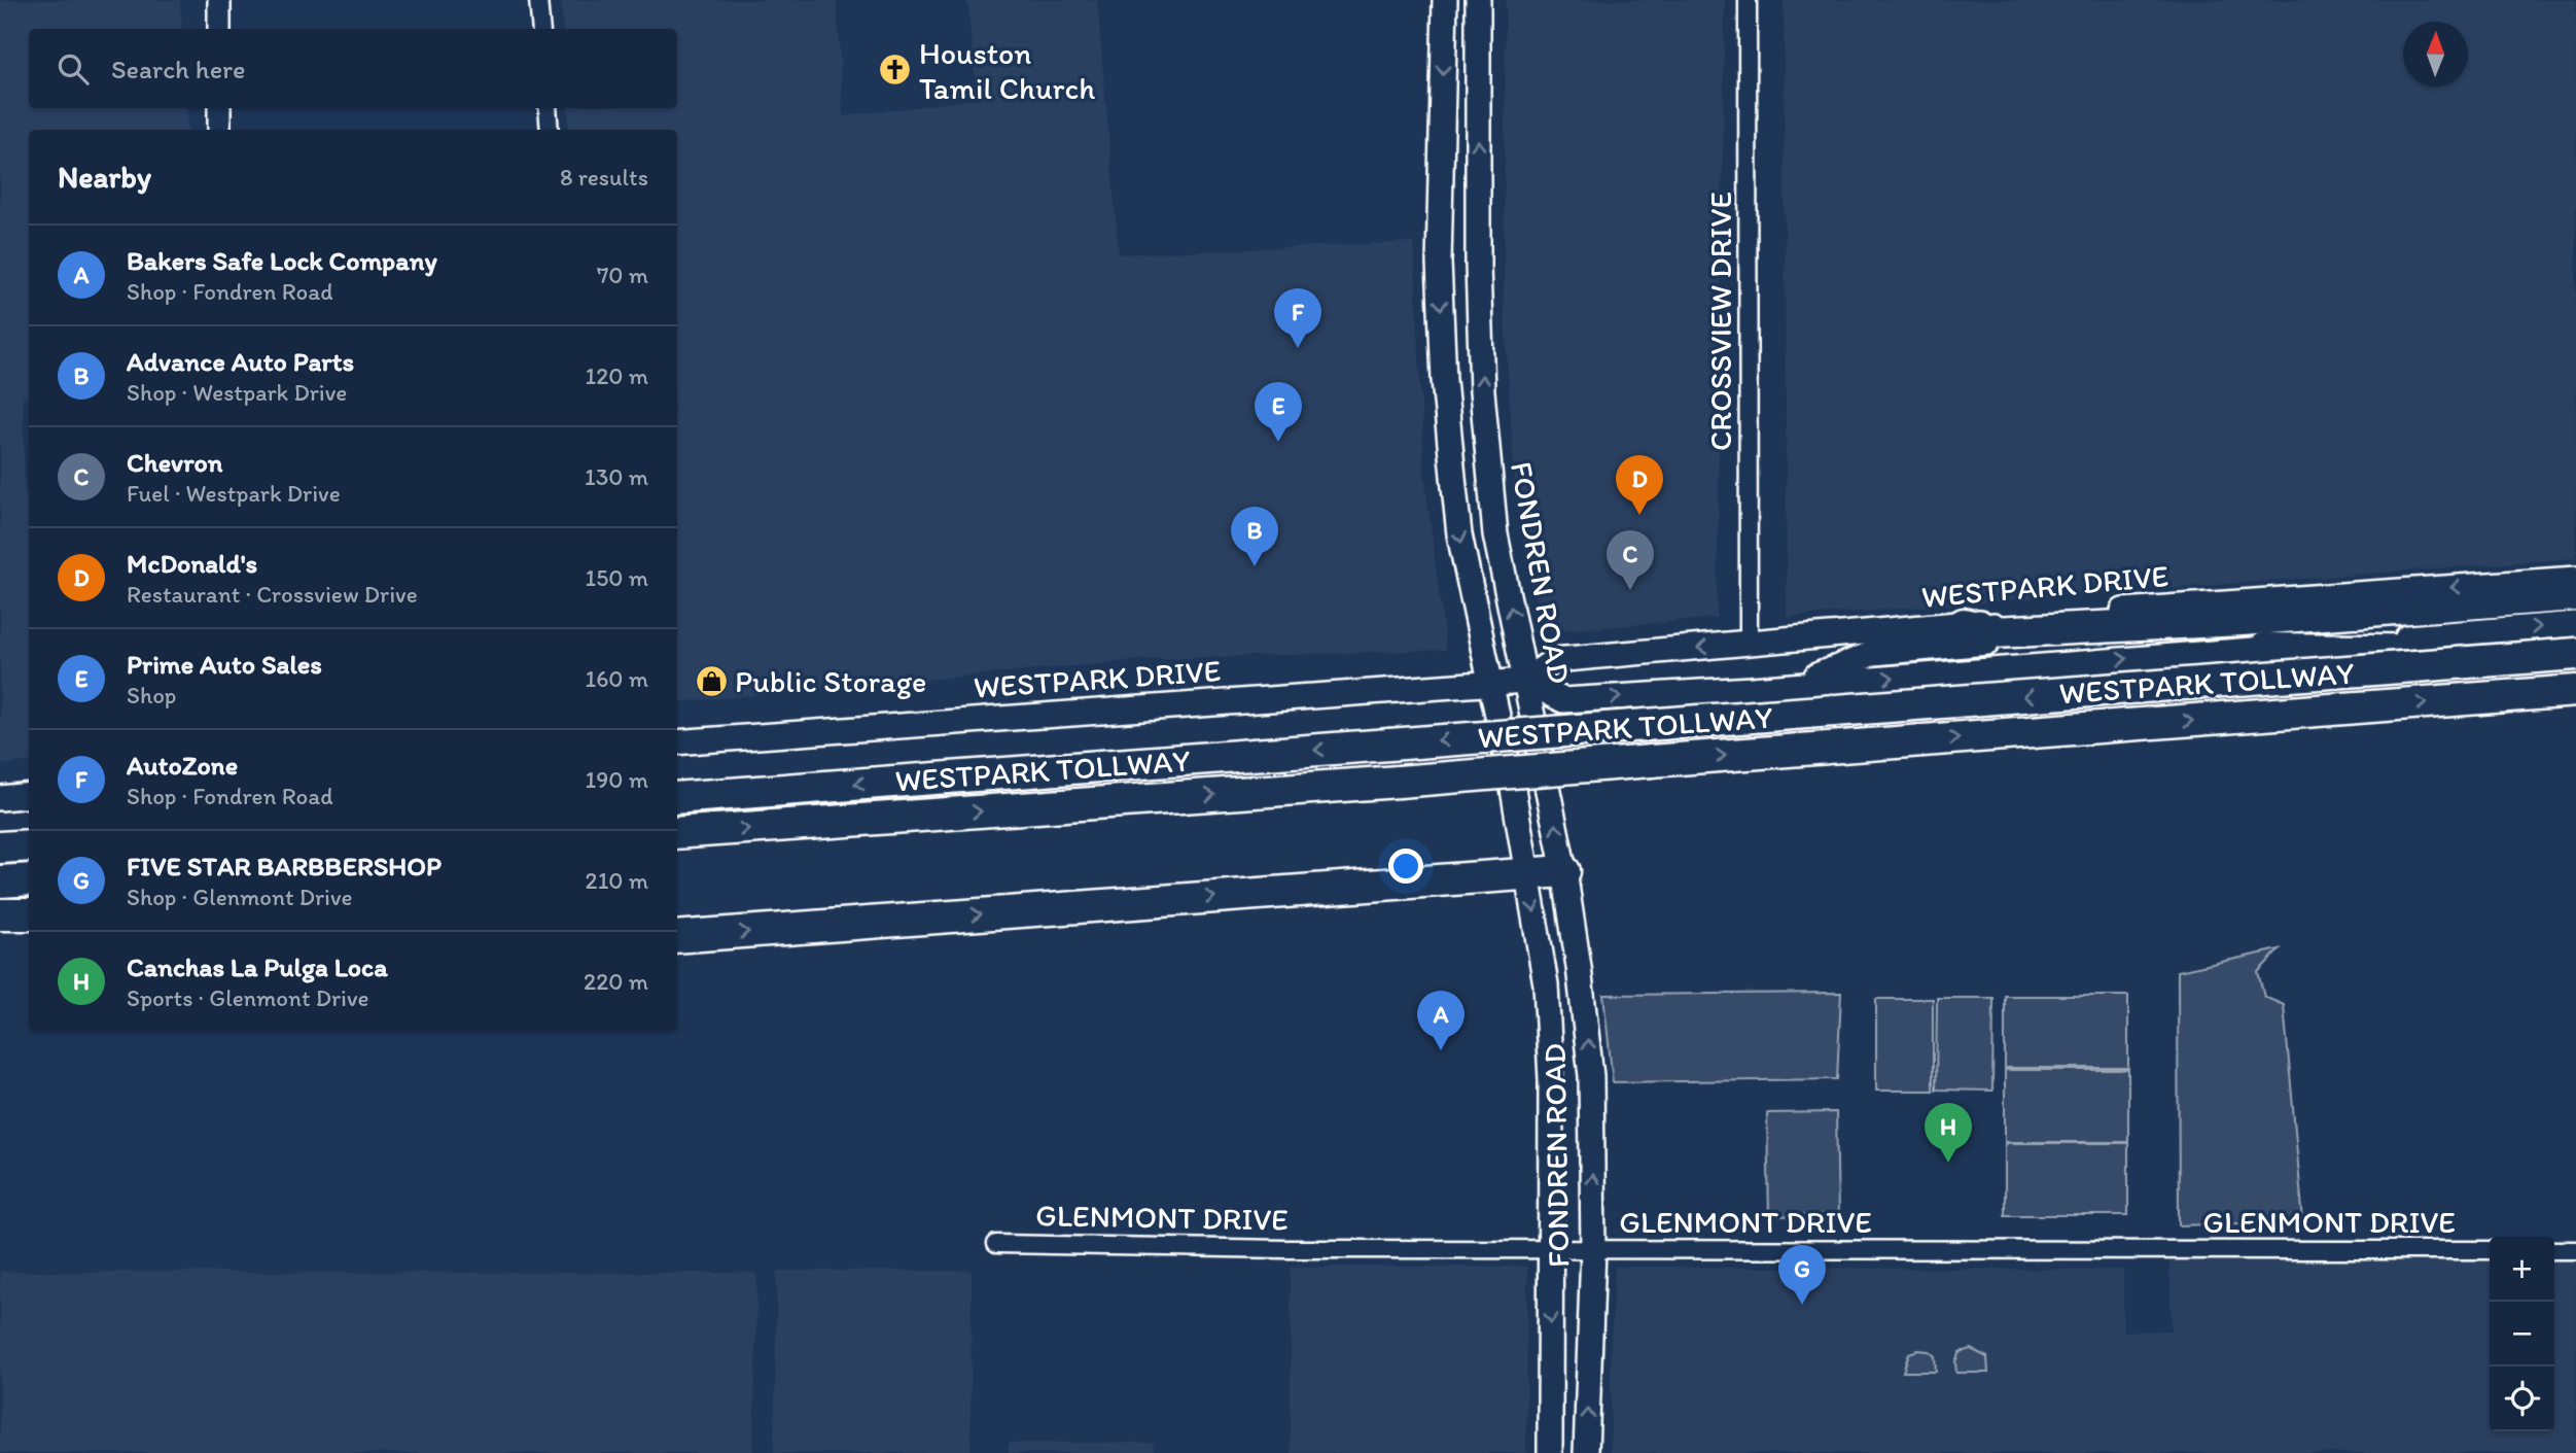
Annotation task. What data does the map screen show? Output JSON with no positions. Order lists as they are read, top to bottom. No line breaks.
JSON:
{"streets":{"highway":["WESTPARK TOLLWAY"],"main road":["FONDREN ROAD","WESTPARK DRIVE"],"street":["CROSSVIEW DRIVE","GLENMONT DRIVE"]},"crossings":[["CROSSVIEW DRIVE","WESTPARK DRIVE"],["FONDREN ROAD","WESTPARK DRIVE"],["FONDREN ROAD","GLENMONT DRIVE"]],"places":{"church":["Houston Tamil Church"],"shop":["Public Storage"]},"north":"top","page":{"search":"Search here","heading":["Nearby","8 results"],"list":[{"mark":"A","name":"Bakers Safe Lock Company","note":"Shop · Fondren Road","value":"70 m"},{"mark":"B","name":"Advance Auto Parts","note":"Shop · Westpark Drive","value":"120 m"},{"mark":"C","name":"Chevron","note":"Fuel · Westpark Drive","value":"130 m"},{"mark":"D","name":"McDonald's","note":"Restaurant · Crossview Drive","value":"150 m"},{"mark":"E","name":"Prime Auto Sales","note":"Shop","value":"160 m"},{"mark":"F","name":"AutoZone","note":"Shop · Fondren Road","value":"190 m"},{"mark":"G","name":"FIVE STAR BARBBERSHOP","note":"Shop · Glenmont Drive","value":"210 m"},{"mark":"H","name":"Canchas La Pulga Loca","note":"Sports · Glenmont Drive","value":"220 m"}],"pins":["F","E","D","B","C","A","H","G"],"map_buttons":["+","−"]}}
